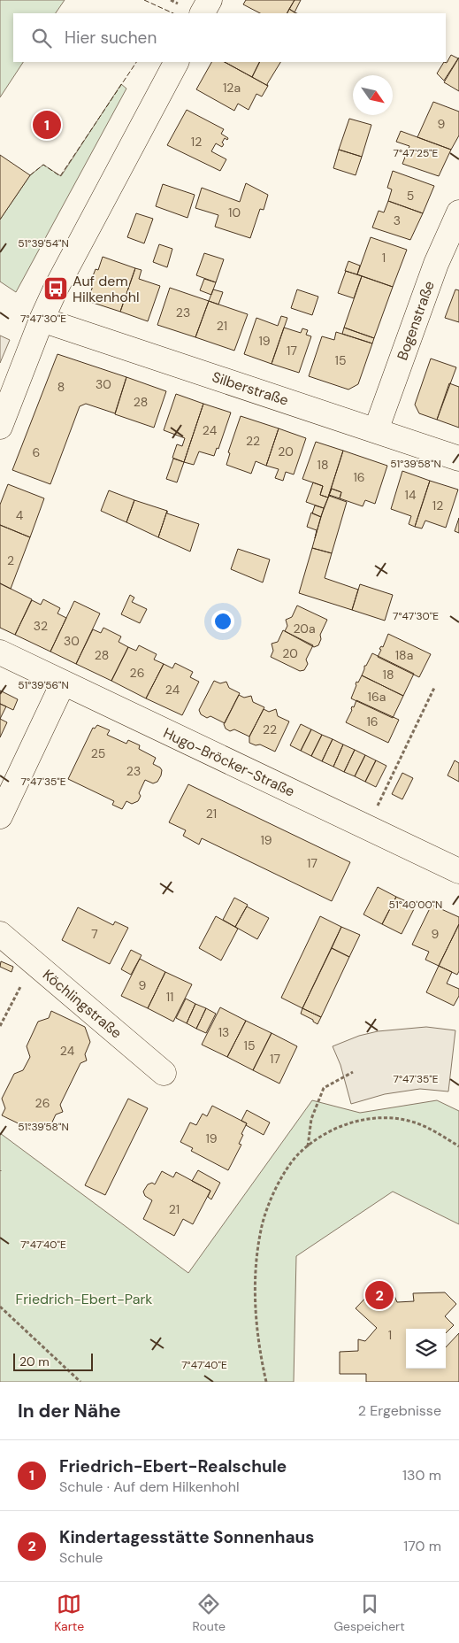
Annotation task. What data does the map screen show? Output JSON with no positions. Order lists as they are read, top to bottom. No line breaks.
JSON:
{"streets":{"street":["Bogenstraße","Silberstraße","Hugo-Bröcker-Straße","Köchlingstraße"]},"crossings":[["Bogenstraße","Silberstraße"]],"parks":["Friedrich-Ebert-Park"],"places":{"bus stop":["Auf dem Hilkenhohl"]},"house_numbers":["12a","9","12","5","10","3","1","23","21","19","17","15","30","8","28","24","22","20","6","18","16","14","12","4","2","32","20a","30","20","28","18a","26","18","24","16a","16","22","25","23","21","19","17","7","9","9","11","13","15","24","17","26","19","21","1"],"scale_bar":"20 m","north":"bottom right","page":{"search":"Hier suchen","pins":["1","2"],"scale":"20 m","heading":["In der Nähe","2 Ergebnisse"],"list":[{"mark":"1","name":"Friedrich-Ebert-Realschule","note":"Schule · Auf dem Hilkenhohl","value":"130 m"},{"mark":"2","name":"Kindertagesstätte Sonnenhaus","note":"Schule","value":"170 m"}],"nav":["Karte","Route","Gespeichert"]},"coordinates":["7°47'25\"E","51°39'54\"N","7°47'30\"E","51°39'58\"N","51°39'56\"N","7°47'35\"E","51°40'00\"N","7°47'40\"E"]}
